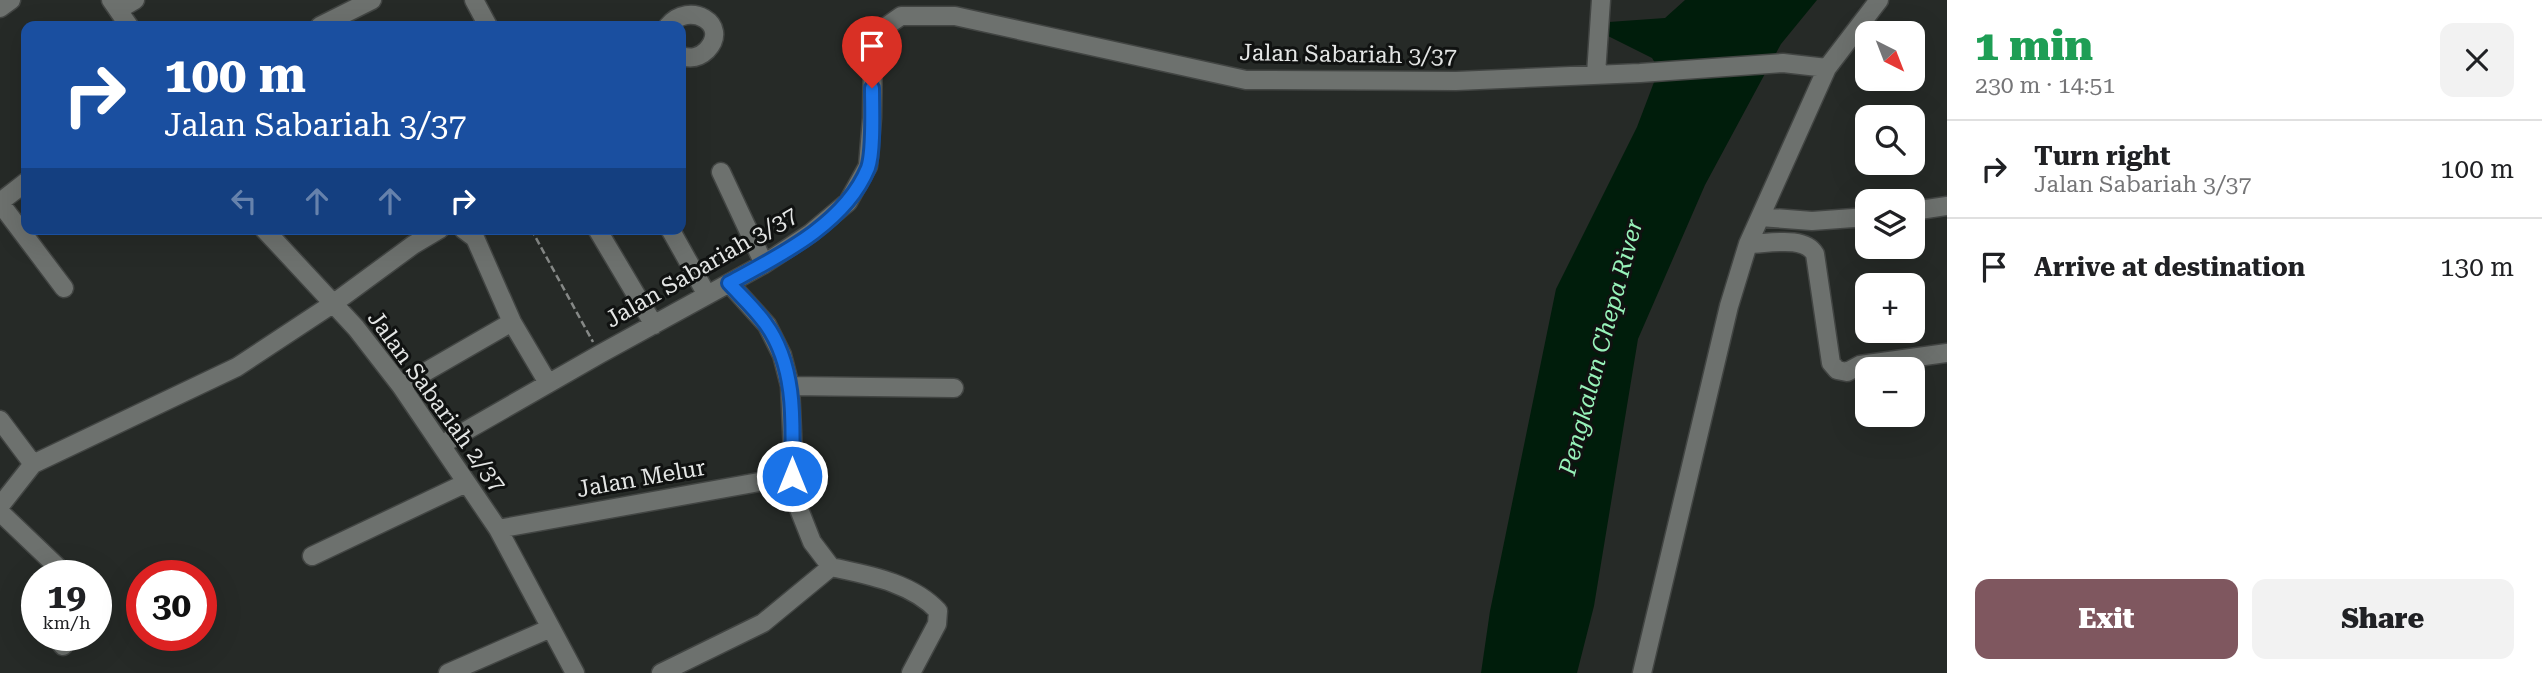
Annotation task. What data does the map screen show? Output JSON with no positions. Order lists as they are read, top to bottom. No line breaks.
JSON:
{"streets":{"street":["Jalan Sabariah 3/37","Jalan Sabariah 2/37","Jalan Melur"]},"crossings":[["Jalan Sabariah 3/37","Jalan Sabariah 2/37"],["Jalan Sabariah 2/37","Jalan Melur"]],"water":["Pengkalan Chepa River"],"north":"bottom right","page":{"heading":["1 min","230 m · 14:51"],"map_buttons":["+","−"],"turn":["100 m","Jalan Sabariah 3/37"],"list":[{"name":"Turn right","note":"Jalan Sabariah 3/37","value":"100 m"},{"name":"Arrive at destination","value":"130 m"}],"speed":"19 km/h","limit":"30","buttons":["Exit","Share"]}}
